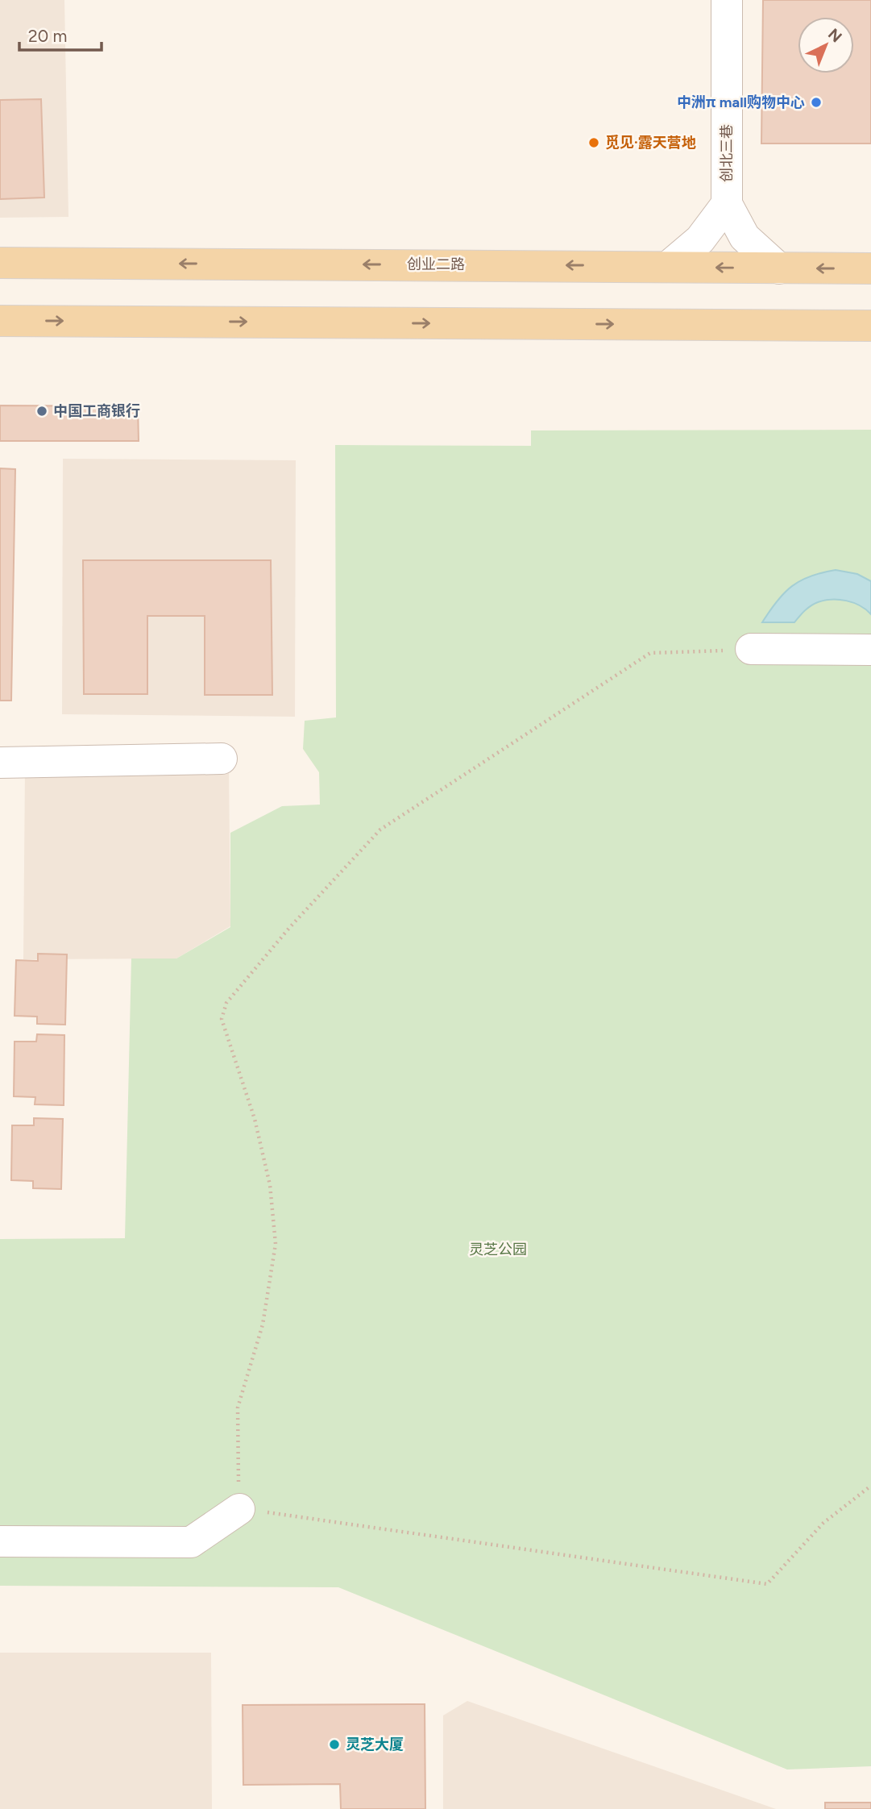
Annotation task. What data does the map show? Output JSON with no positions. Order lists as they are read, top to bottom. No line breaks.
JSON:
{"streets":{"main road":["创业二路"],"street":["创北三巷"]},"parks":["灵芝公园"],"places":["中洲π mall购物中心","觅见·露天营地","中国工商银行","灵芝大厦"],"scale_bar":"20 m","north":"top right"}
